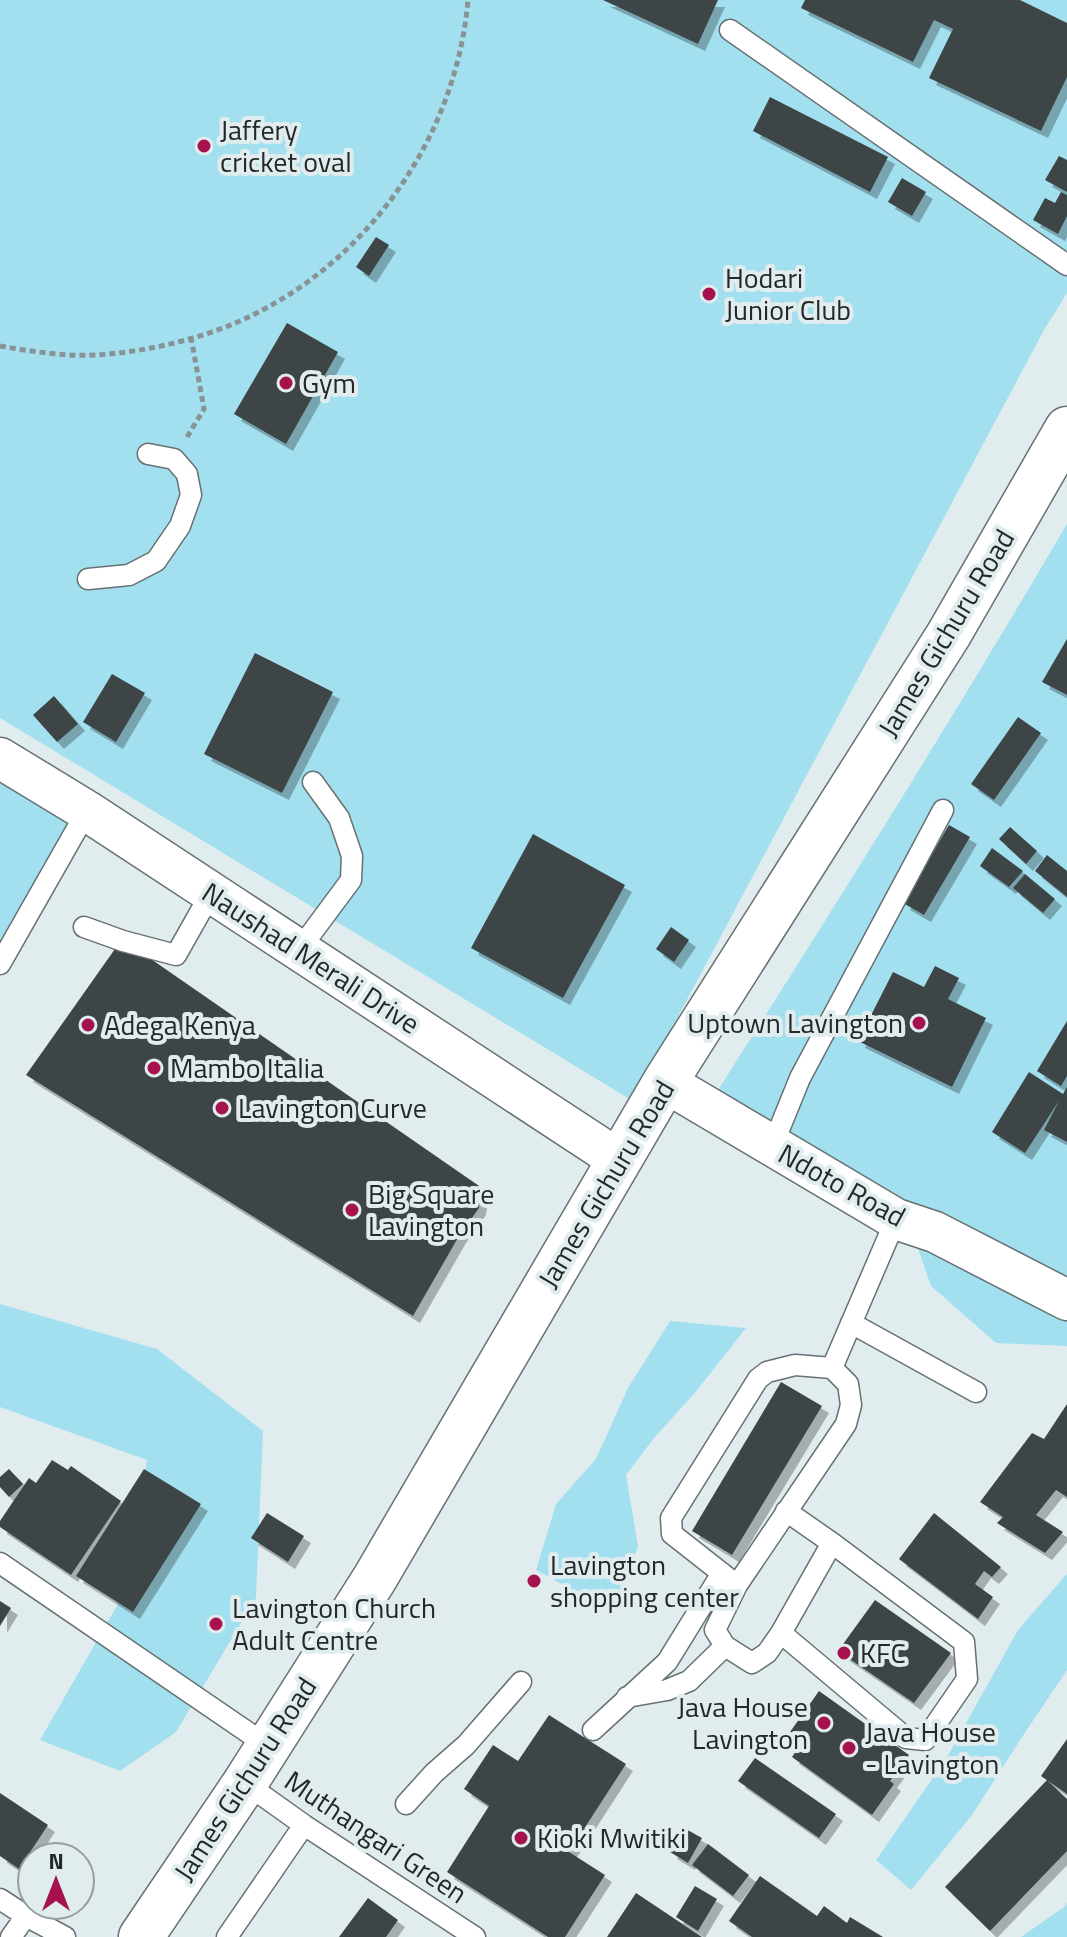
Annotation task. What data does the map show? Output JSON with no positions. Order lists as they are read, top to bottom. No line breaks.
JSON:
{"streets":{"main road":["James Gichuru Road"],"street":["Naushad Merali Drive","Ndoto Road"],"lane":["Muthangari Green"]},"crossings":[["James Gichuru Road","Naushad Merali Drive"],["James Gichuru Road","Ndoto Road"],["James Gichuru Road","Muthangari Green"]],"places":["Jaffery cricket oval","Hodari Junior Club","Gym","Uptown Lavington","Adega Kenya","Mambo Italia","Lavington Curve","Big Square Lavington","Lavington shopping center","Lavington Church Adult Centre","KFC","Java House Lavington","Java House - Lavington","Kioki Mwitiki"],"north":"top"}
